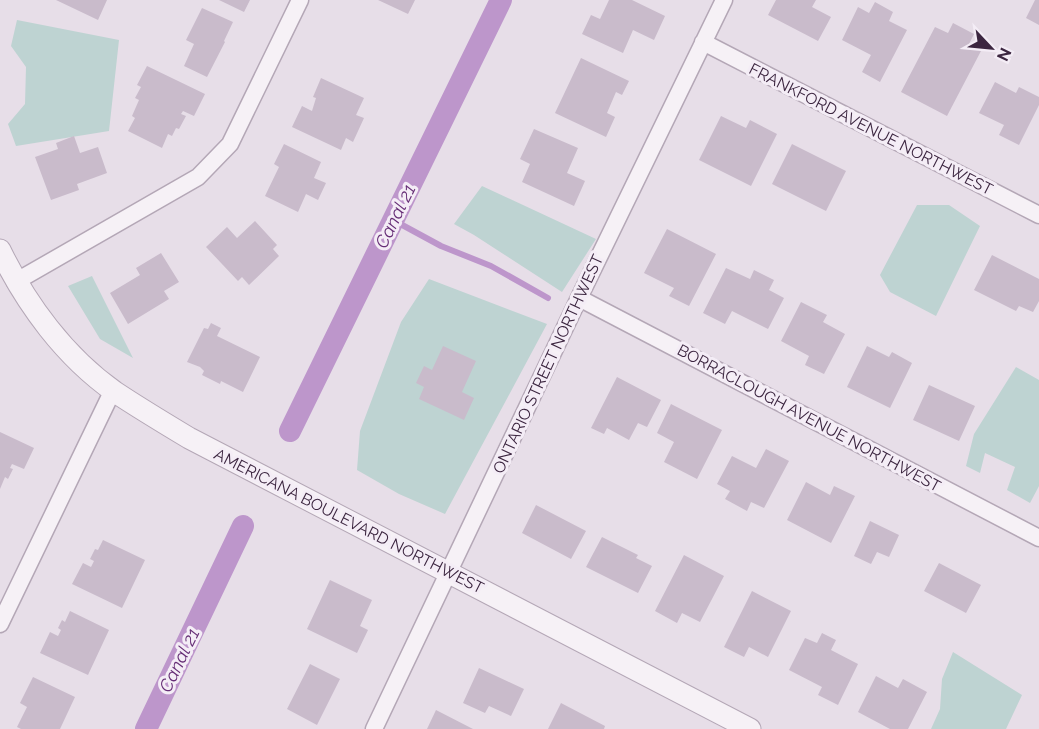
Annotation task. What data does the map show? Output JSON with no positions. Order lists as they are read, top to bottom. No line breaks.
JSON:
{"streets":{"street":["FRANKFORD AVENUE NORTHWEST","ONTARIO STREET NORTHWEST","BORRACLOUGH AVENUE NORTHWEST","AMERICANA BOULEVARD NORTHWEST"]},"crossings":[["FRANKFORD AVENUE NORTHWEST","ONTARIO STREET NORTHWEST"],["ONTARIO STREET NORTHWEST","BORRACLOUGH AVENUE NORTHWEST"],["ONTARIO STREET NORTHWEST","AMERICANA BOULEVARD NORTHWEST"]],"water":["Canal 21"],"north":"bottom right"}
